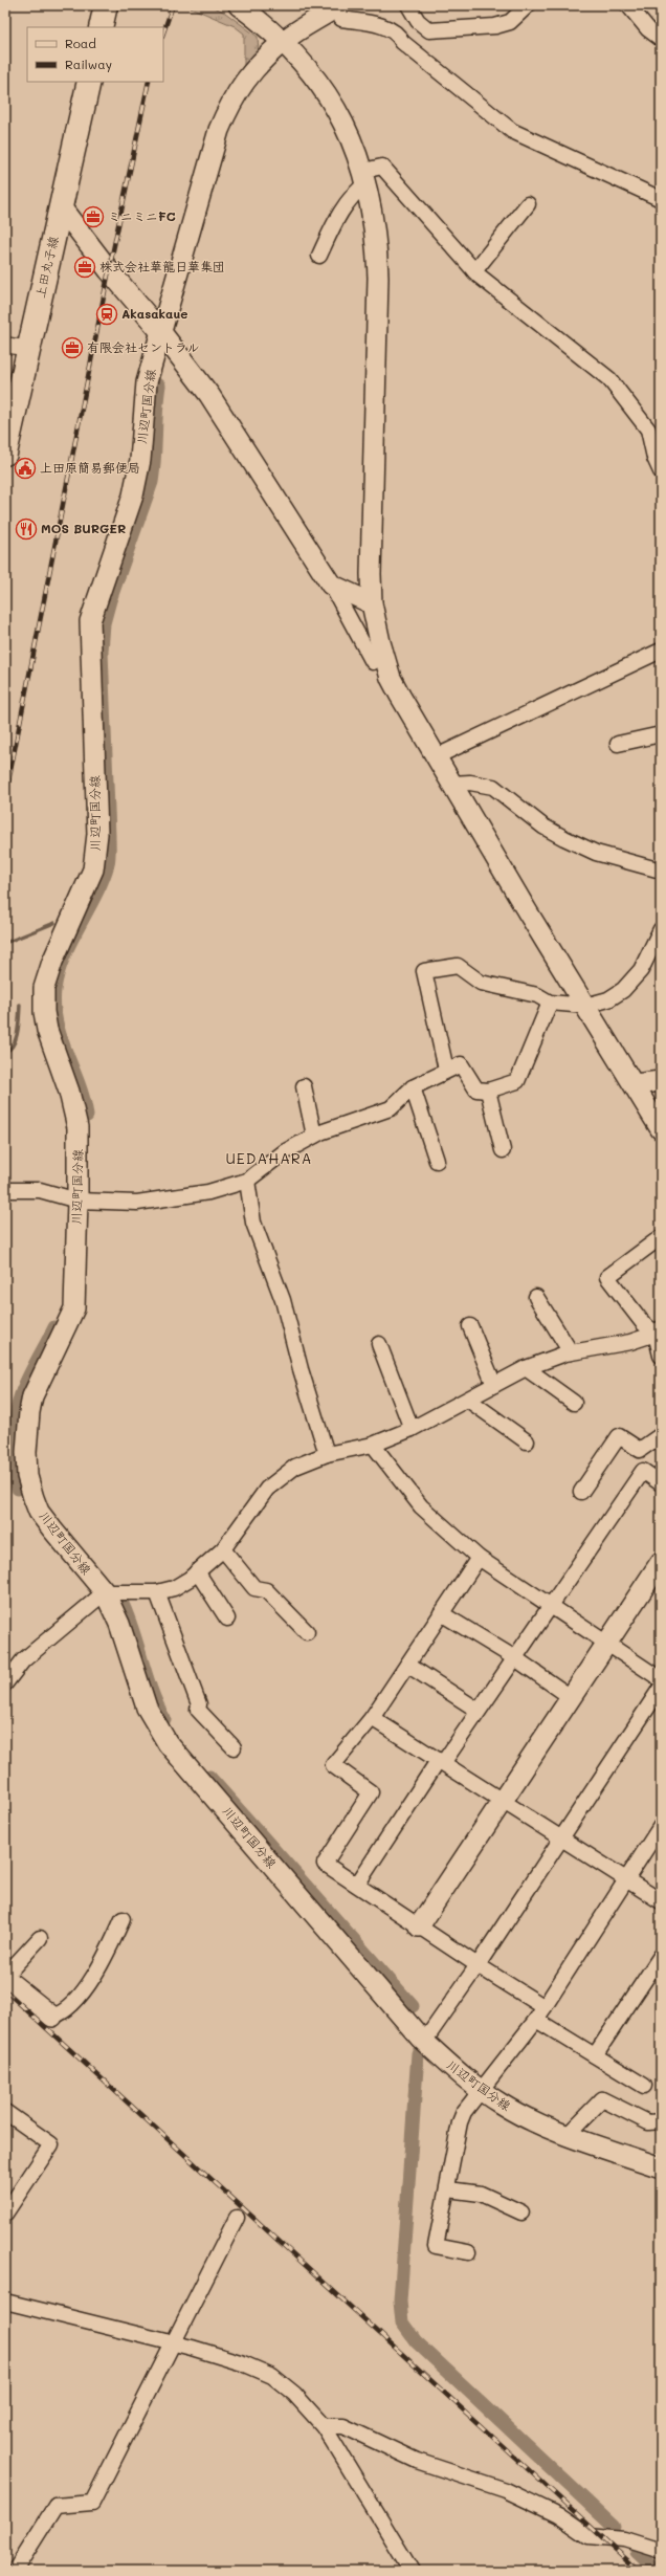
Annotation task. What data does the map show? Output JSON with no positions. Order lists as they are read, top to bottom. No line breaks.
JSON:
{"streets":{"main road":["上田丸子線"],"street":["川辺町国分線"]},"districts":["UEDAHARA"],"places":{"office":["ミニミニFC","株式会社華龍日華集団","有限会社セントラル"],"station":["Akasakaue"],"public building":["上田原簡易郵便局"],"restaurant":["MOS BURGER"]},"legend":["Road","Railway"]}
